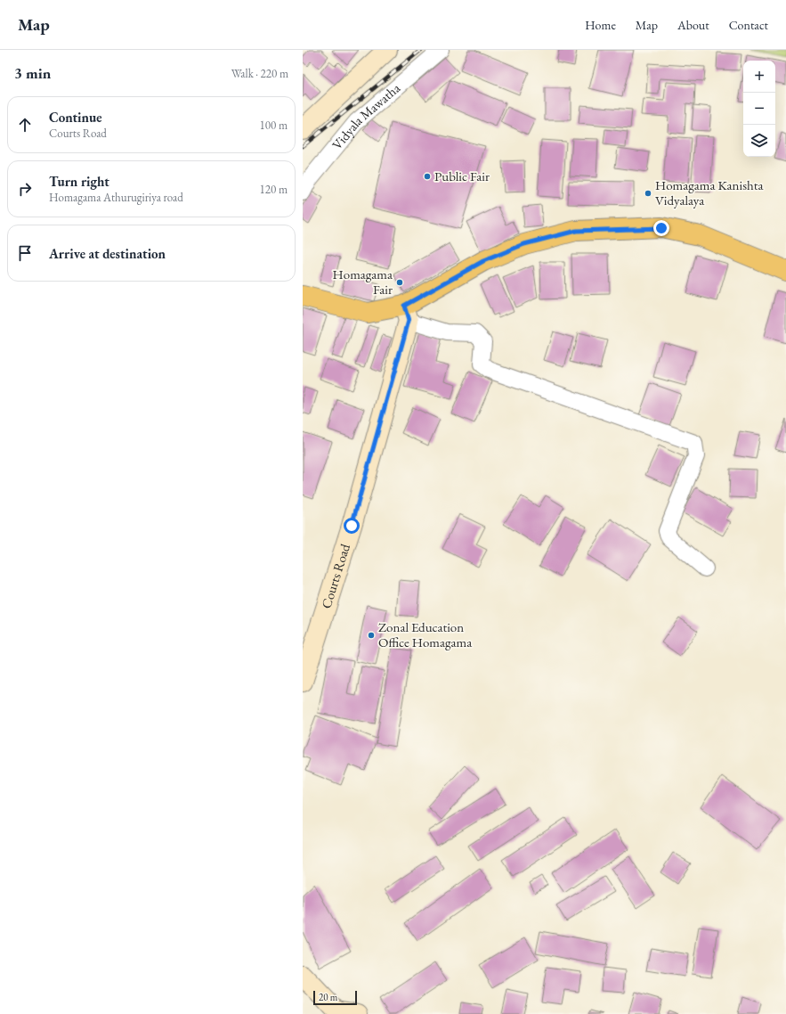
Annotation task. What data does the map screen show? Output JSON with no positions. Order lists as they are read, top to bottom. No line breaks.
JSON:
{"streets":{"street":["Vidyala Mawatha","Courts Road"]},"places":["Public Fair","Homagama Kanishta Vidyalaya","Homagama Fair","Zonal Education Office Homagama"],"scale_bar":"20 m","page":{"header":"Map","nav":["Home","Map","About","Contact"],"heading":["3 min","Walk · 220 m"],"map_buttons":["+","−"],"list":[["Continue","Courts Road","100 m"],["Turn right","Homagama Athurugiriya road","120 m"],"Arrive at destination"],"scale":"20 m"}}
